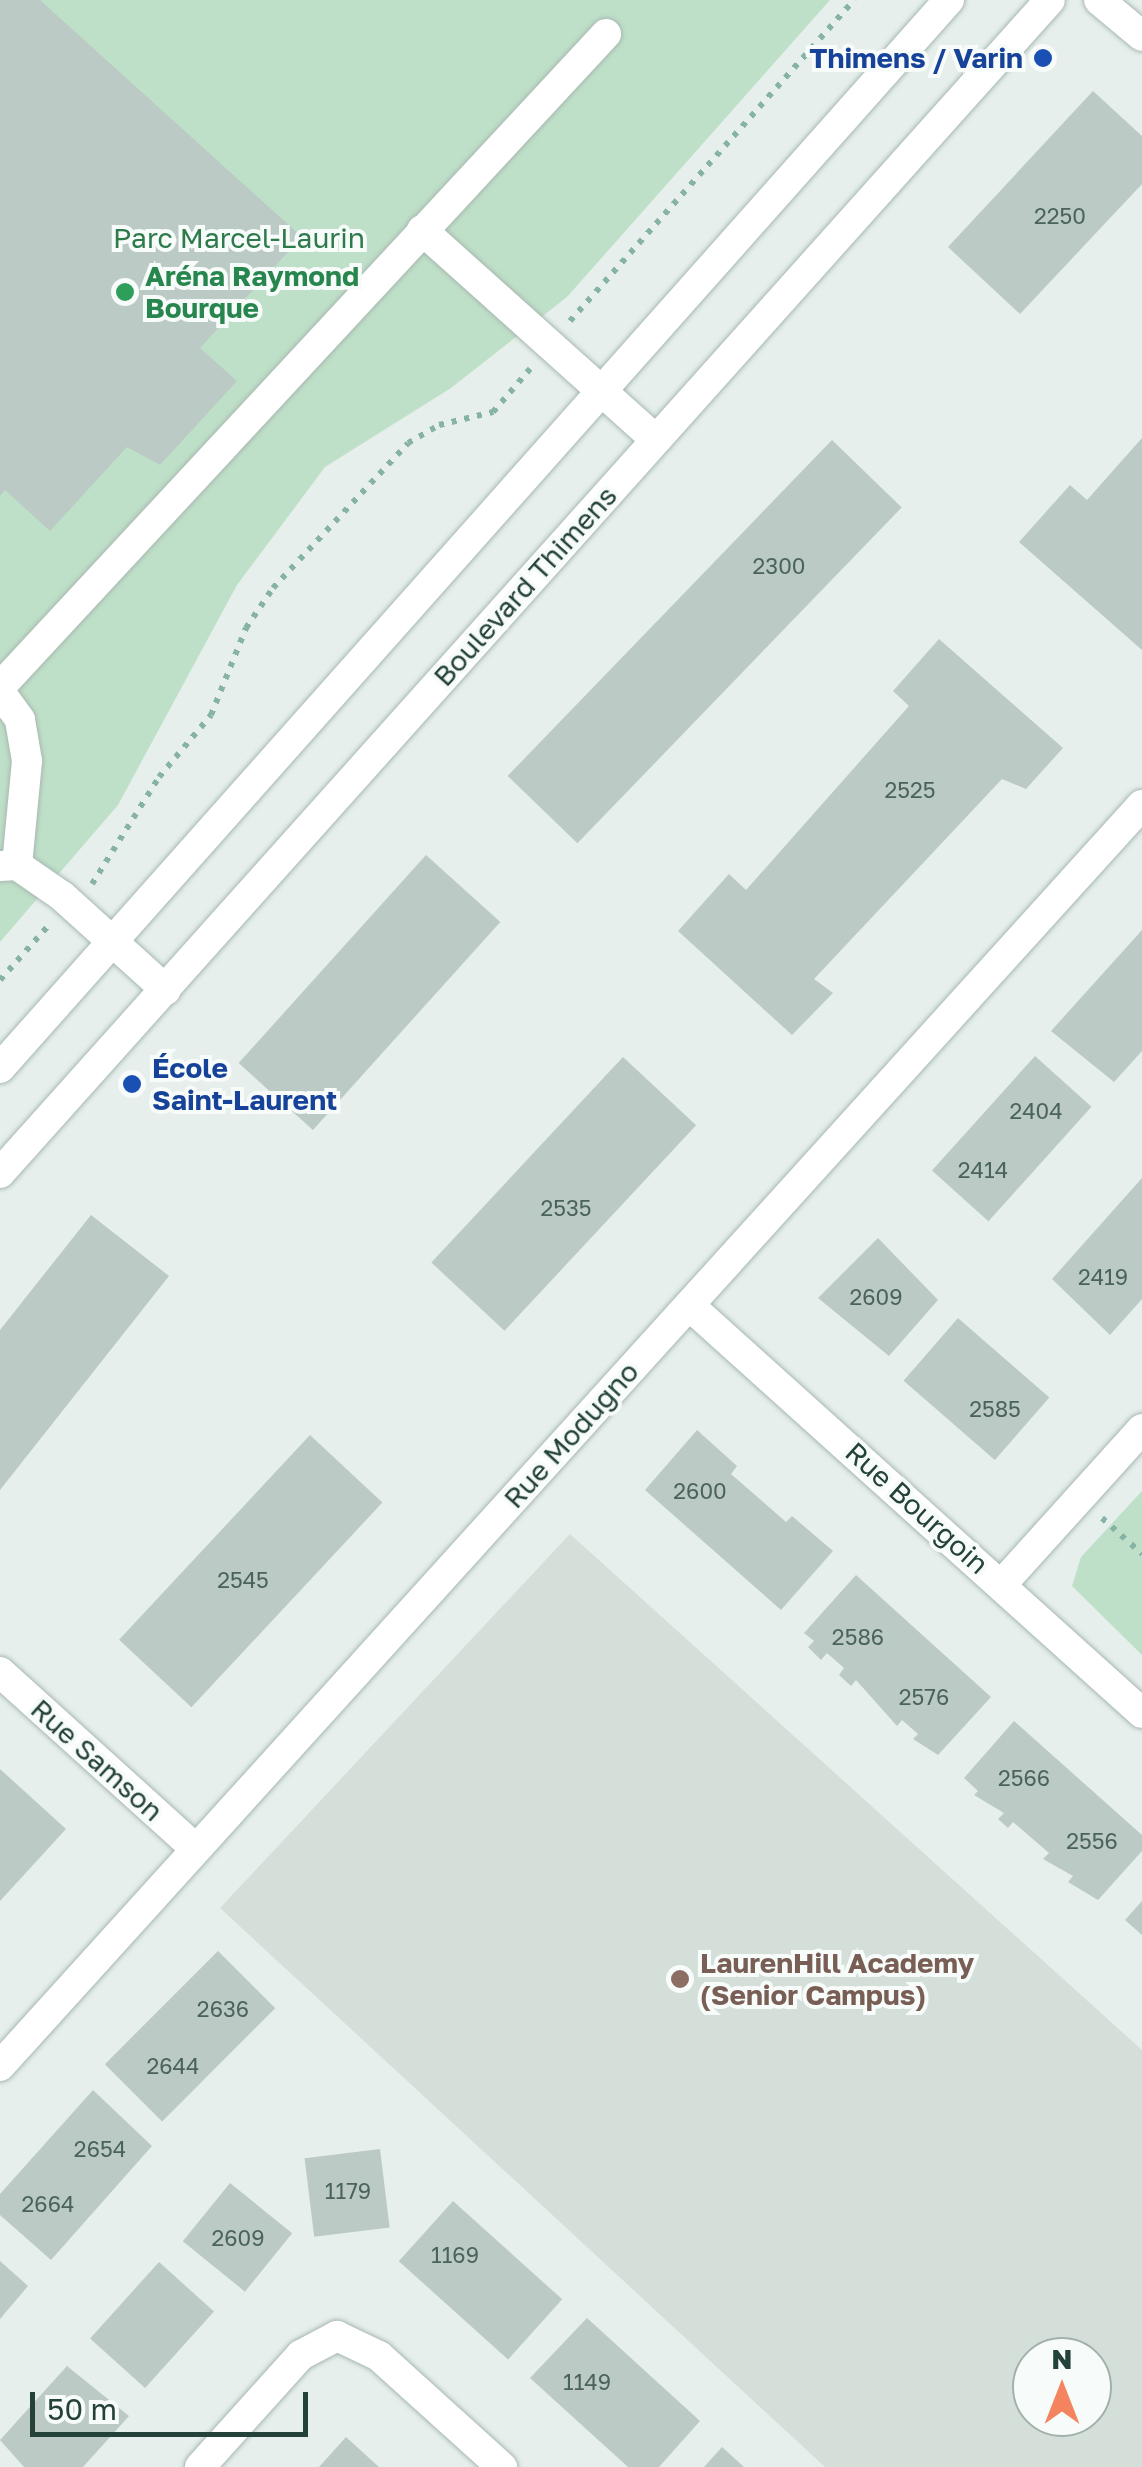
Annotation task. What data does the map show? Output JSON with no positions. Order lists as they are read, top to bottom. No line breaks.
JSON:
{"streets":{"street":["Boulevard Thimens","Rue Modugno","Rue Bourgoin","Rue Samson"]},"crossings":[["Rue Modugno","Rue Bourgoin"],["Rue Modugno","Rue Samson"]],"parks":["Parc Marcel-Laurin"],"places":["Thimens / Varin","Aréna Raymond Bourque","École Saint-Laurent","LaurenHill Academy (Senior Campus)"],"house_numbers":["2250","2300","2525","2404","2414","2535","2419","2609","2585","2600","2545","2586","2576","2566","2556","2636","2644","2654","1179","2664","2609","1169","1149"],"scale_bar":"50 m","north":"top"}
